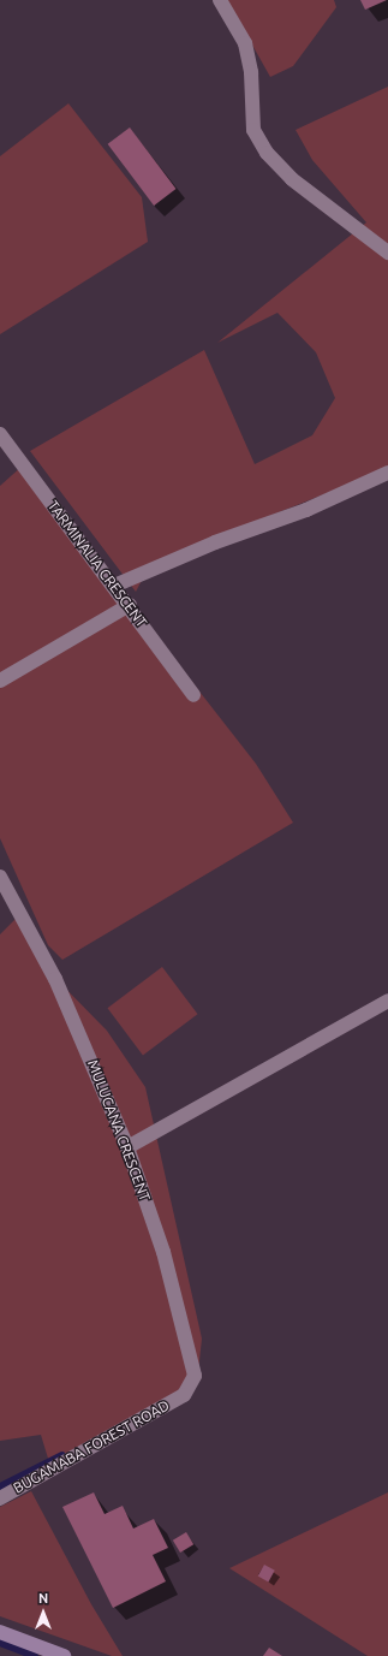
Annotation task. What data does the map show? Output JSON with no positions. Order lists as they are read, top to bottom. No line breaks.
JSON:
{"streets":{"street":["TARMINALIA CRESCENT","MULUCANA CRESCENT","BUGAMABA FOREST ROAD"]},"crossings":[["MULUCANA CRESCENT","BUGAMABA FOREST ROAD"]],"north":"top"}
